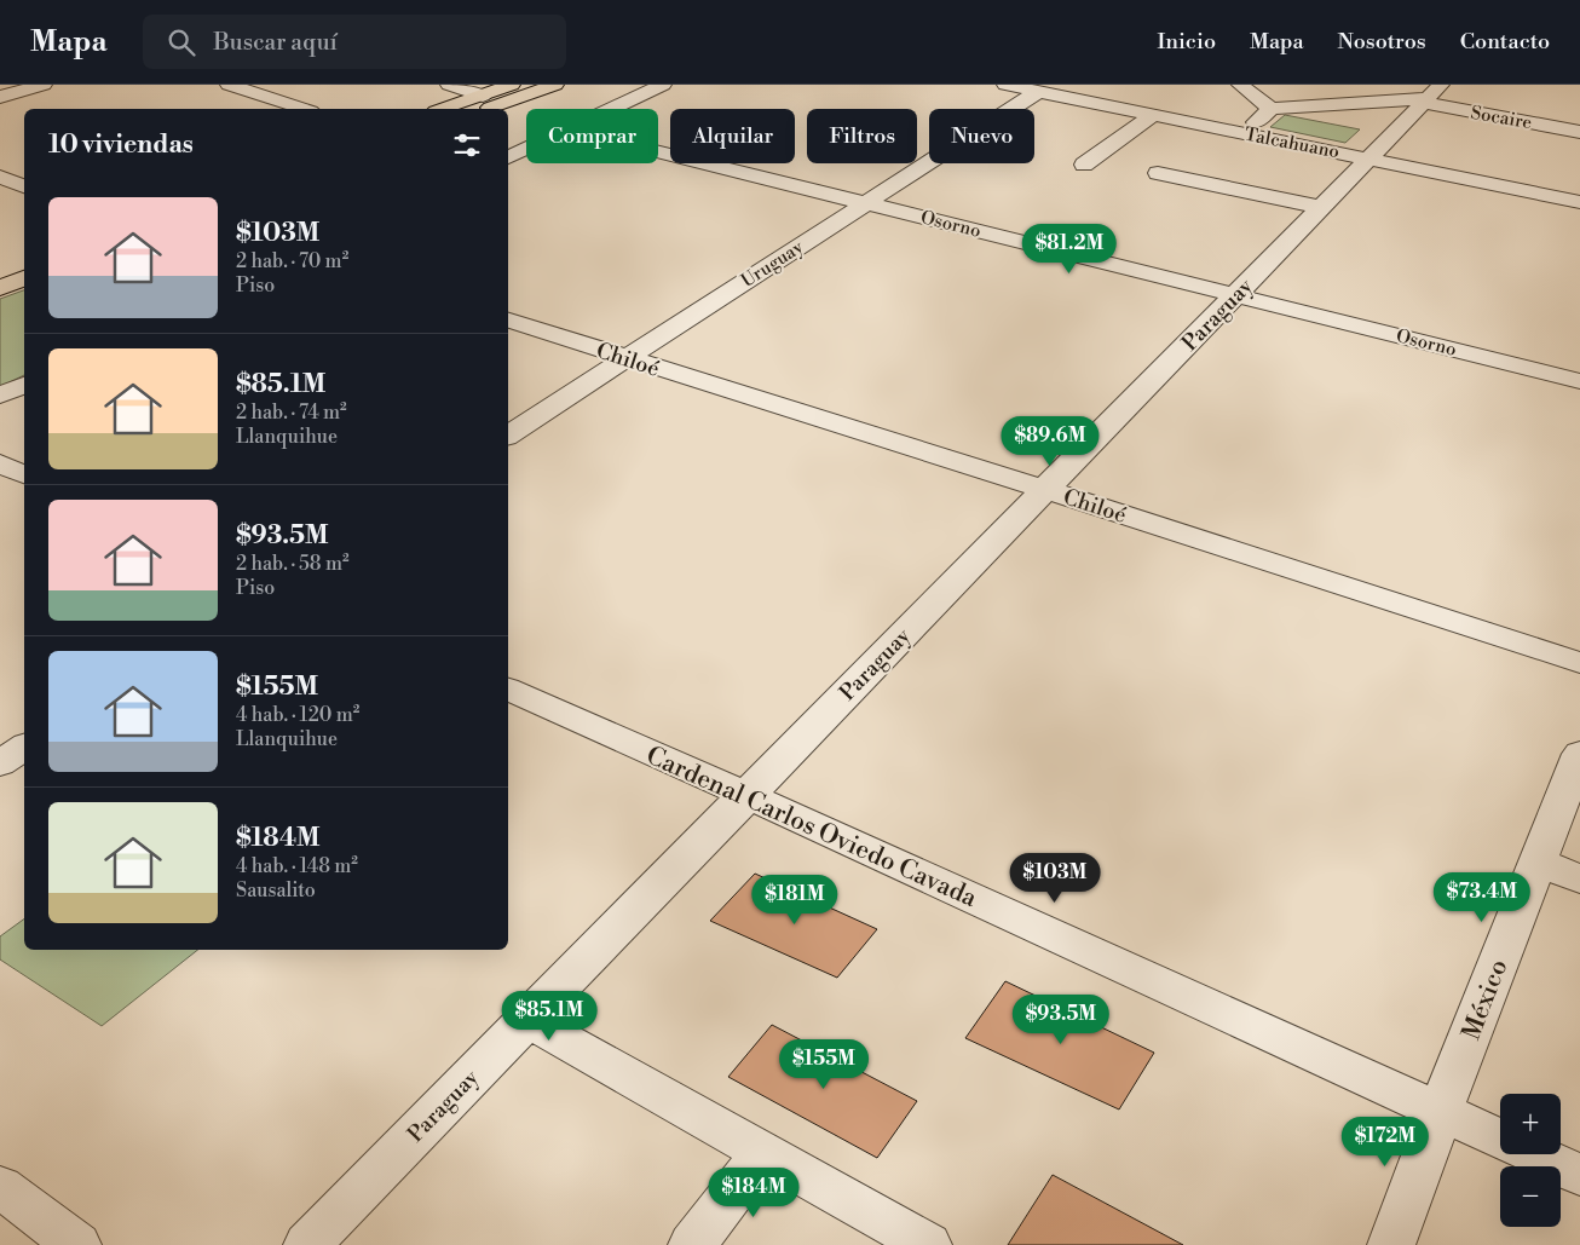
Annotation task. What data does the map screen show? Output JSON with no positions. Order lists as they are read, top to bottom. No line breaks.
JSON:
{"streets":{"street":["Socaire","Talcahuano","Osorno","Uruguay","Paraguay","Chiloé","Cardenal Carlos Oviedo Cavada","México"]},"crossings":[["Socaire","Paraguay"],["Talcahuano","Uruguay"],["Talcahuano","Paraguay"],["Osorno","Uruguay"],["Osorno","Paraguay"],["Uruguay","Chiloé"],["Paraguay","Chiloé"],["Paraguay","Cardenal Carlos Oviedo Cavada"],["Cardenal Carlos Oviedo Cavada","México"]],"page":{"header":"Mapa","search":"Buscar aquí","nav":["Inicio","Mapa","Nosotros","Contacto"],"chip":["Comprar","Alquilar","Filtros","Nuevo"],"heading":"10 viviendas","list":[{"name":"$103M","note":"2 hab. · 70 m² · Piso"},{"name":"$85.1M","note":"2 hab. · 74 m² · Llanquihue"},{"name":"$93.5M","note":"2 hab. · 58 m² · Piso"},{"name":"$155M","note":"4 hab. · 120 m² · Llanquihue"},{"name":"$184M","note":"4 hab. · 148 m² · Sausalito"}],"price":["$81.2M","$89.6M","$103M","$73.4M","$181M","$85.1M","$93.5M","$155M","$172M","$184M"],"map_buttons":["+","−"]}}
